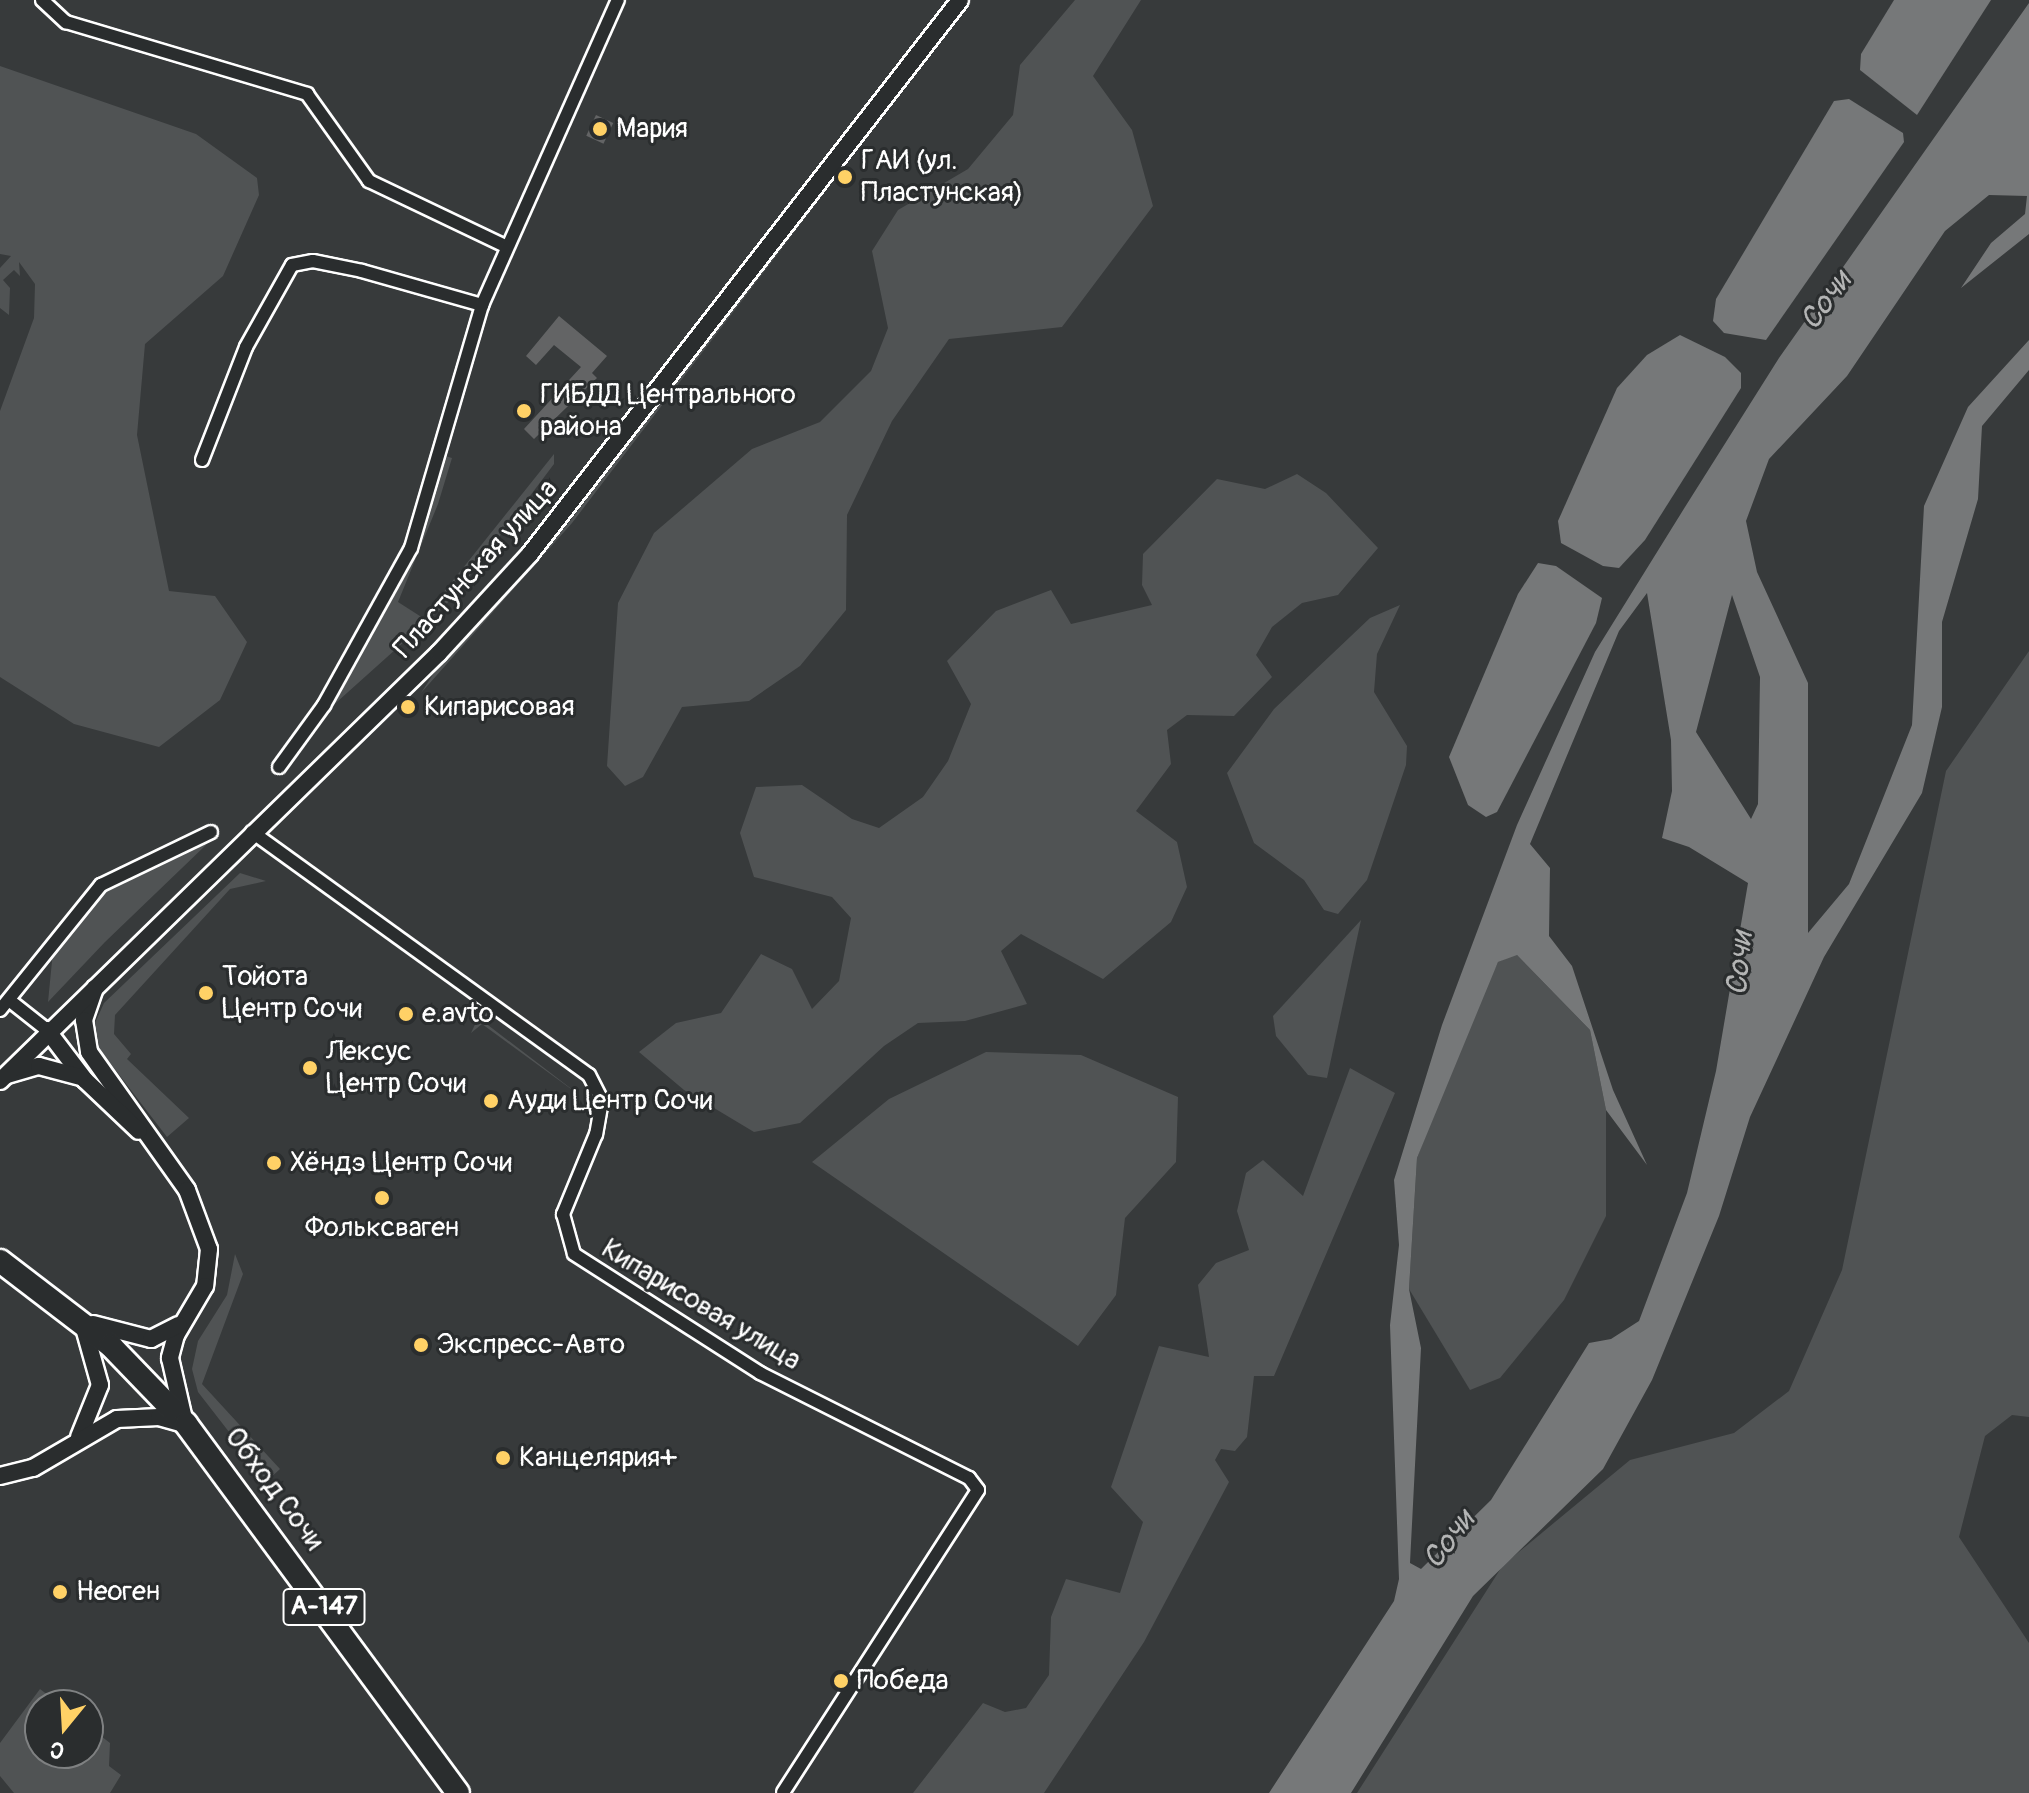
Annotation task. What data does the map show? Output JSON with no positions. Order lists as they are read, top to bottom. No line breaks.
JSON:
{"streets":{"highway":["Обход Сочи","А-147"],"main road":["Пластунская улица"],"street":["Кипарисовая улица"]},"crossings":[["Пластунская улица","Кипарисовая улица"],["Пластунская улица","А-147"],["Обход Сочи","А-147"]],"water":["Сочи"],"places":["Мария","ГАИ (ул. Пластунская)","ГИБДД Центрального района","Кипарисовая","Тойота Центр Сочи","e.avto","Лексус Центр Сочи","Ауди Центр Сочи","Хёндэ Центр Сочи","Фольксваген","Экспресс-Авто","Канцелярия+","Неоген","Победа"],"north":"bottom"}
